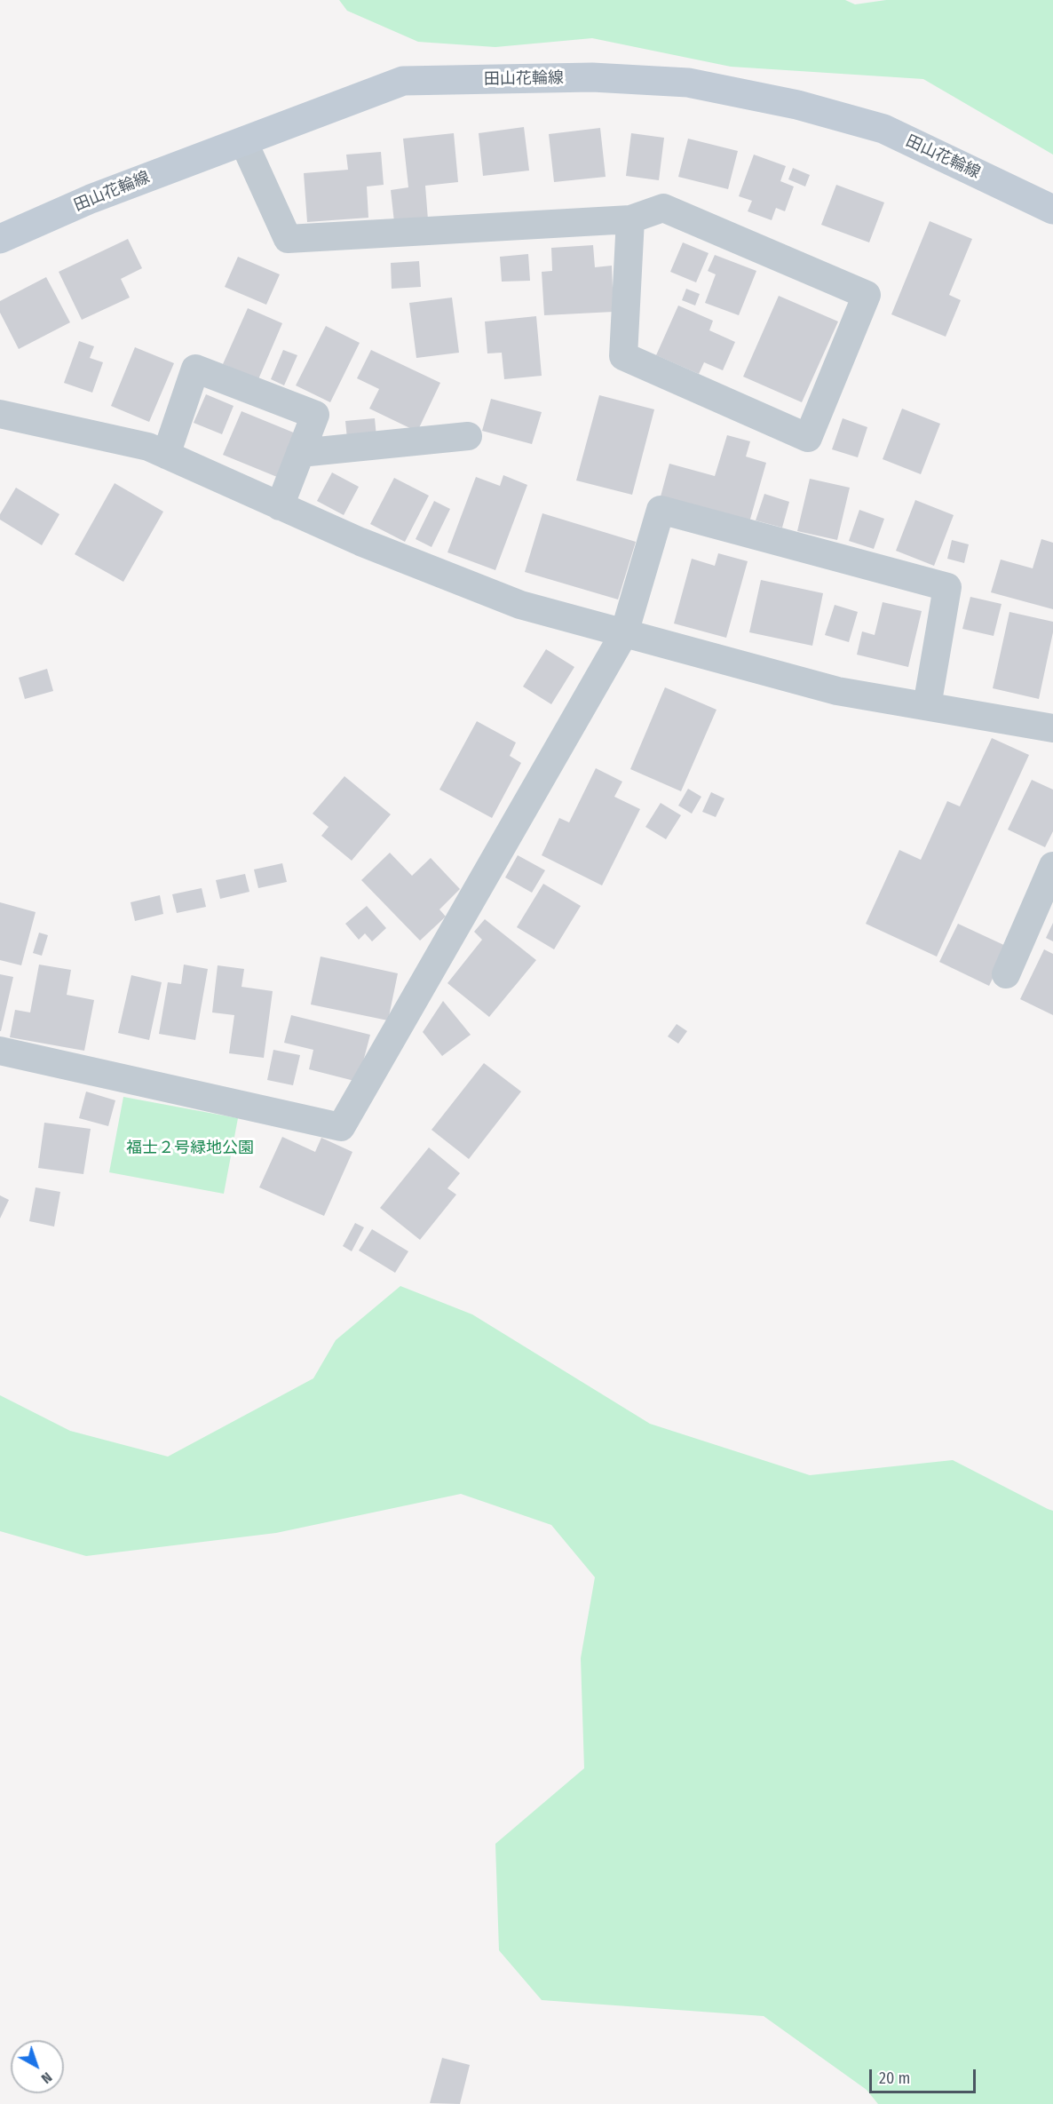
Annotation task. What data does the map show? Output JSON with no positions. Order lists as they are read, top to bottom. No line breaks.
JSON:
{"streets":{"main road":["田山花輪線"]},"parks":["福士２号緑地公園"],"scale_bar":"20 m","north":"bottom right"}
